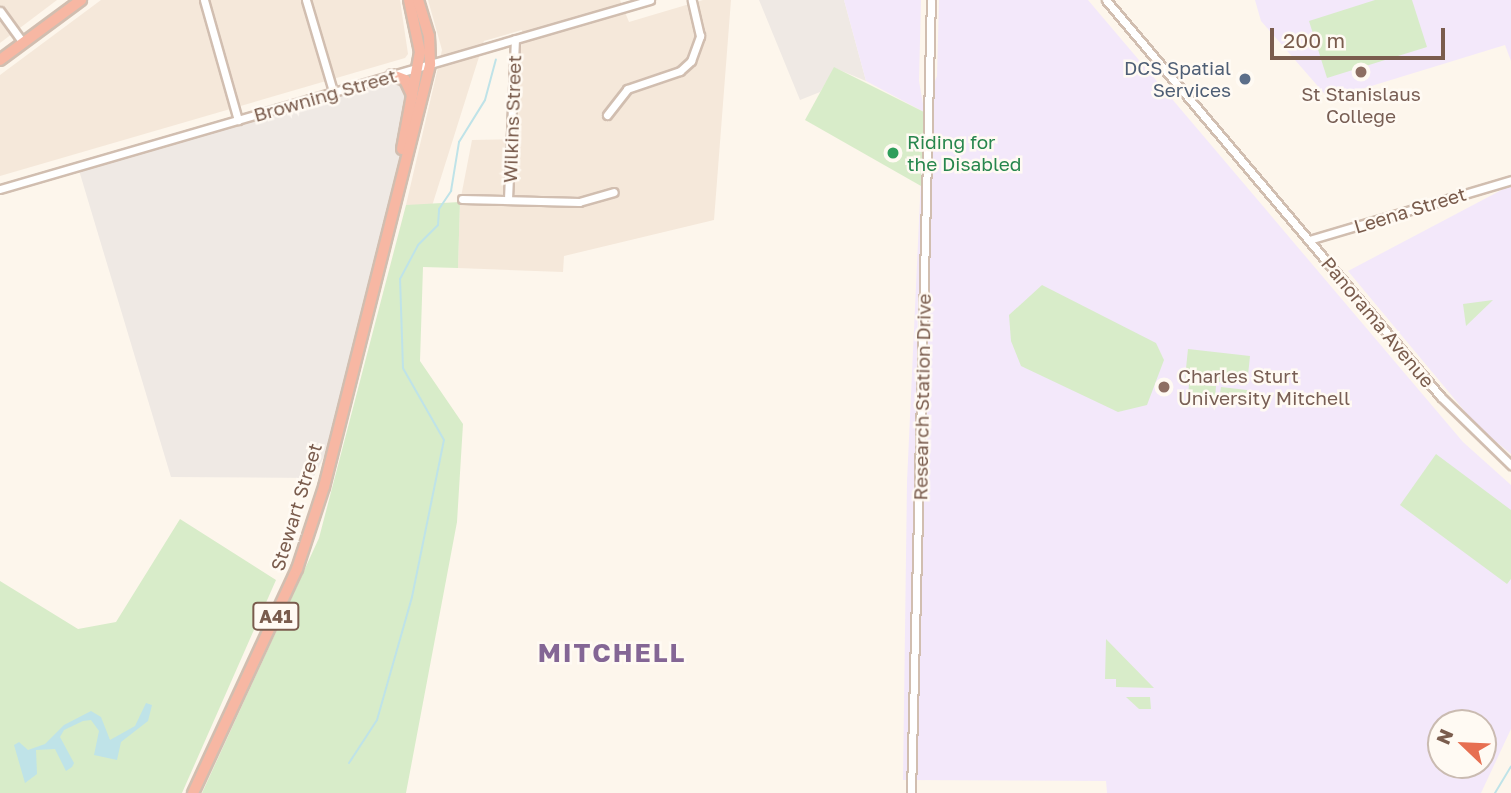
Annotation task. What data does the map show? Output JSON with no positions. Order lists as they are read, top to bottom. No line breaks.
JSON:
{"streets":{"highway":["Stewart Street","A41"],"street":["Browning Street","Wilkins Street","Leena Street","Panorama Avenue","Research Station Drive"]},"crossings":[["Browning Street","Wilkins Street"],["Browning Street","Stewart Street"],["Leena Street","Panorama Avenue"]],"districts":["MITCHELL"],"places":["St Stanislaus College","DCS Spatial Services","Riding for the Disabled","Charles Sturt University Mitchell"],"scale_bar":"200 m","north":"top left"}
